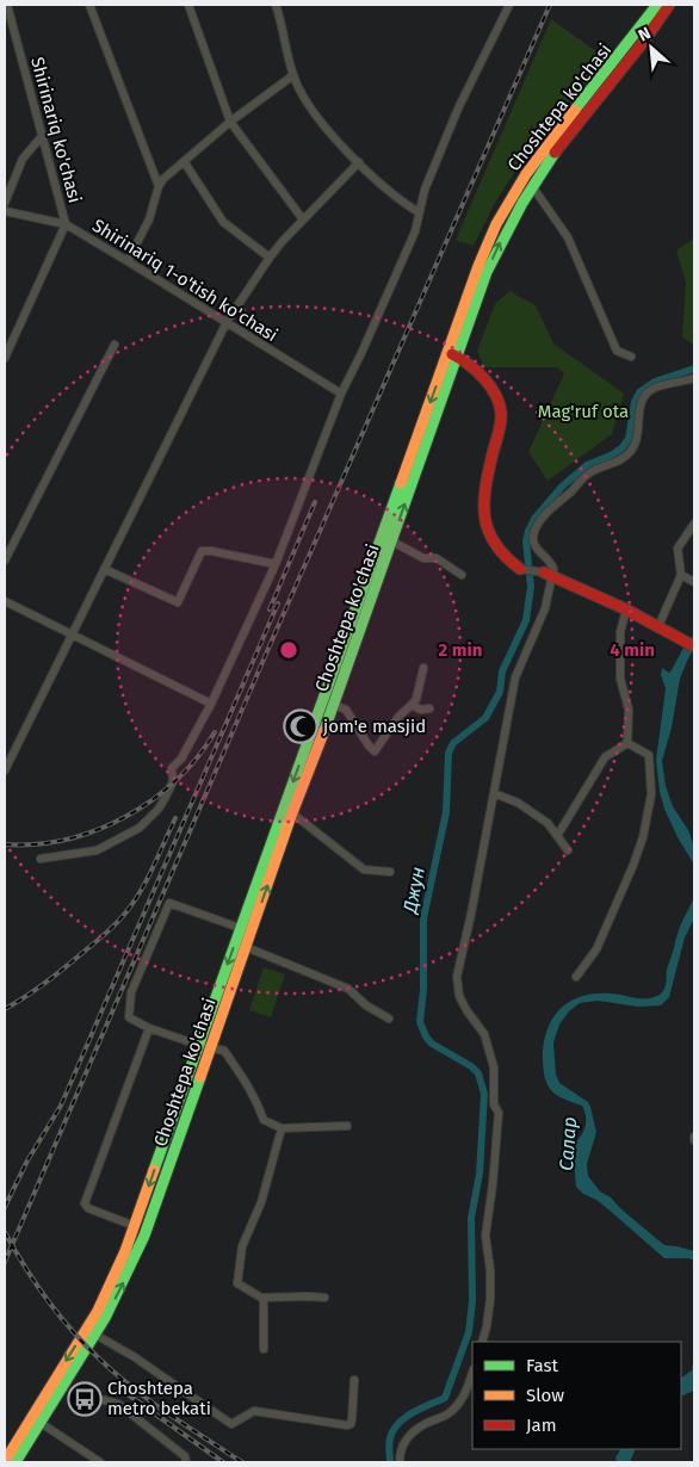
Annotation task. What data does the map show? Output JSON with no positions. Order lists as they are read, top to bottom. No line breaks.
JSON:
{"streets":{"main road":["Choshtepa ko'chasi"],"street":["Shirinariq ko'chasi","Shirinariq 1-o'tish ko'chasi"]},"crossings":[["Shirinariq ko'chasi","Shirinariq 1-o'tish ko'chasi"]],"water":["Джун","Салар"],"parks":["Mag'ruf ota"],"places":{"mosque":["jom'e masjid"],"bus stop":["Choshtepa metro bekati"]},"legend":["Fast","Slow","Jam"],"north":"top left","rings":["2 min","4 min"]}
